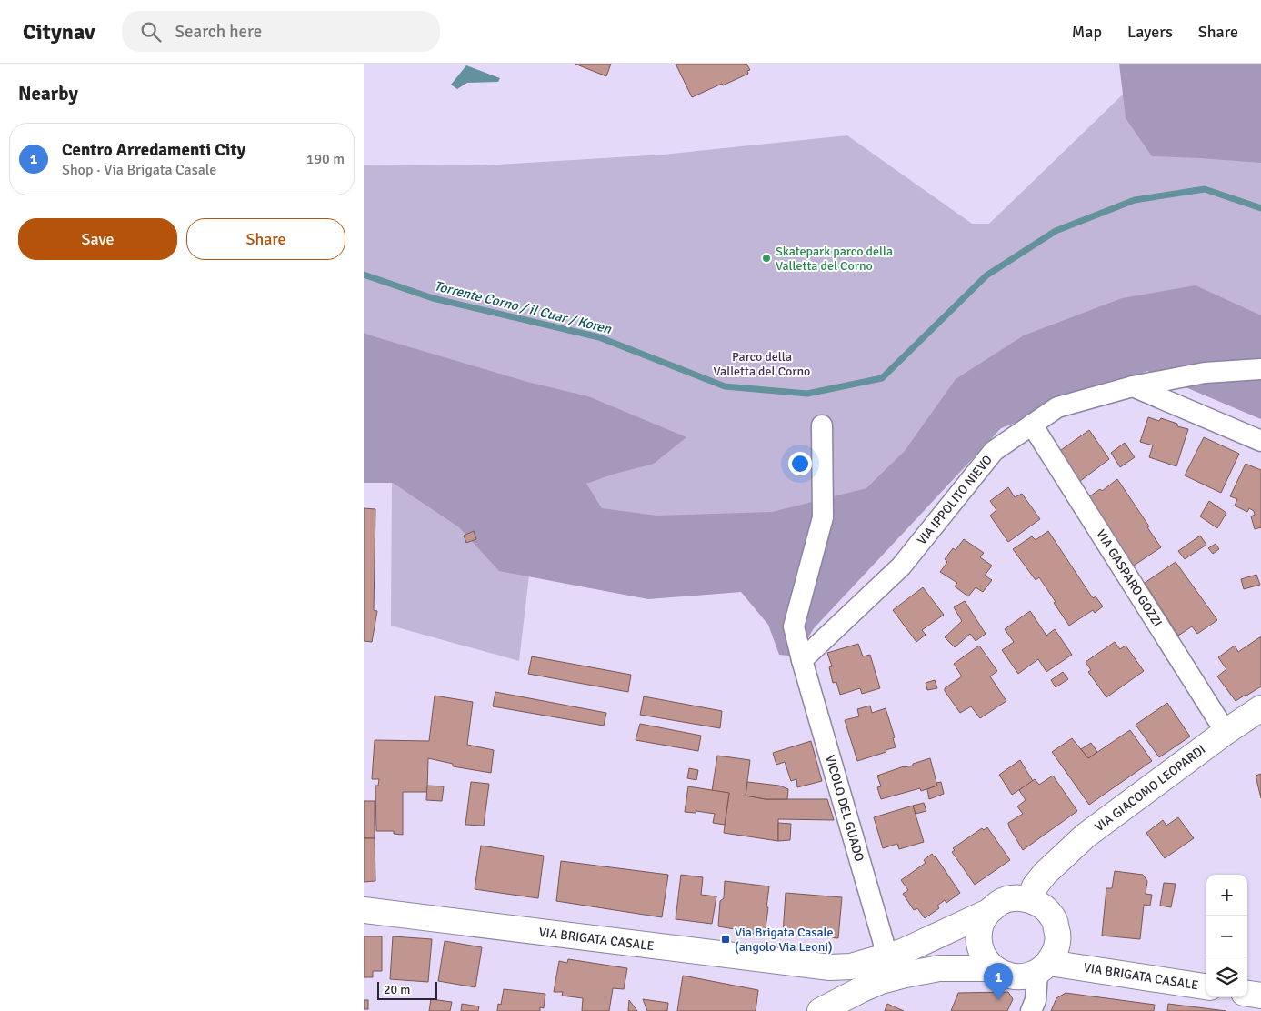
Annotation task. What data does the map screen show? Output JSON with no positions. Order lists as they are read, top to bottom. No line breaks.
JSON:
{"streets":{"main road":["VIA GIACOMO LEOPARDI","VIA BRIGATA CASALE"],"street":["VIA IPPOLITO NIEVO","VIA GASPARO GOZZI","VICOLO DEL GUADO"]},"crossings":[["VIA IPPOLITO NIEVO","VIA GASPARO GOZZI"],["VIA IPPOLITO NIEVO","VICOLO DEL GUADO"],["VIA GASPARO GOZZI","VIA GIACOMO LEOPARDI"],["VIA GIACOMO LEOPARDI","VIA BRIGATA CASALE"],["VICOLO DEL GUADO","VIA BRIGATA CASALE"]],"water":["Torrente Corno / il Cuar / Koren"],"parks":["Parco della Valletta del Corno"],"places":{"other":["Skatepark parco della Valletta del Corno"],"transit":["Via Brigata Casale (angolo Via Leoni)"]},"scale_bar":"20 m","page":{"header":"Citynav","search":"Search here","nav":["Map","Layers","Share"],"heading":"Nearby","list":[{"mark":"1","name":"Centro Arredamenti City","note":"Shop · Via Brigata Casale","value":"190 m"}],"buttons":["Save","Share"],"map_buttons":["+","−"],"pins":"1","scale":"20 m"}}
